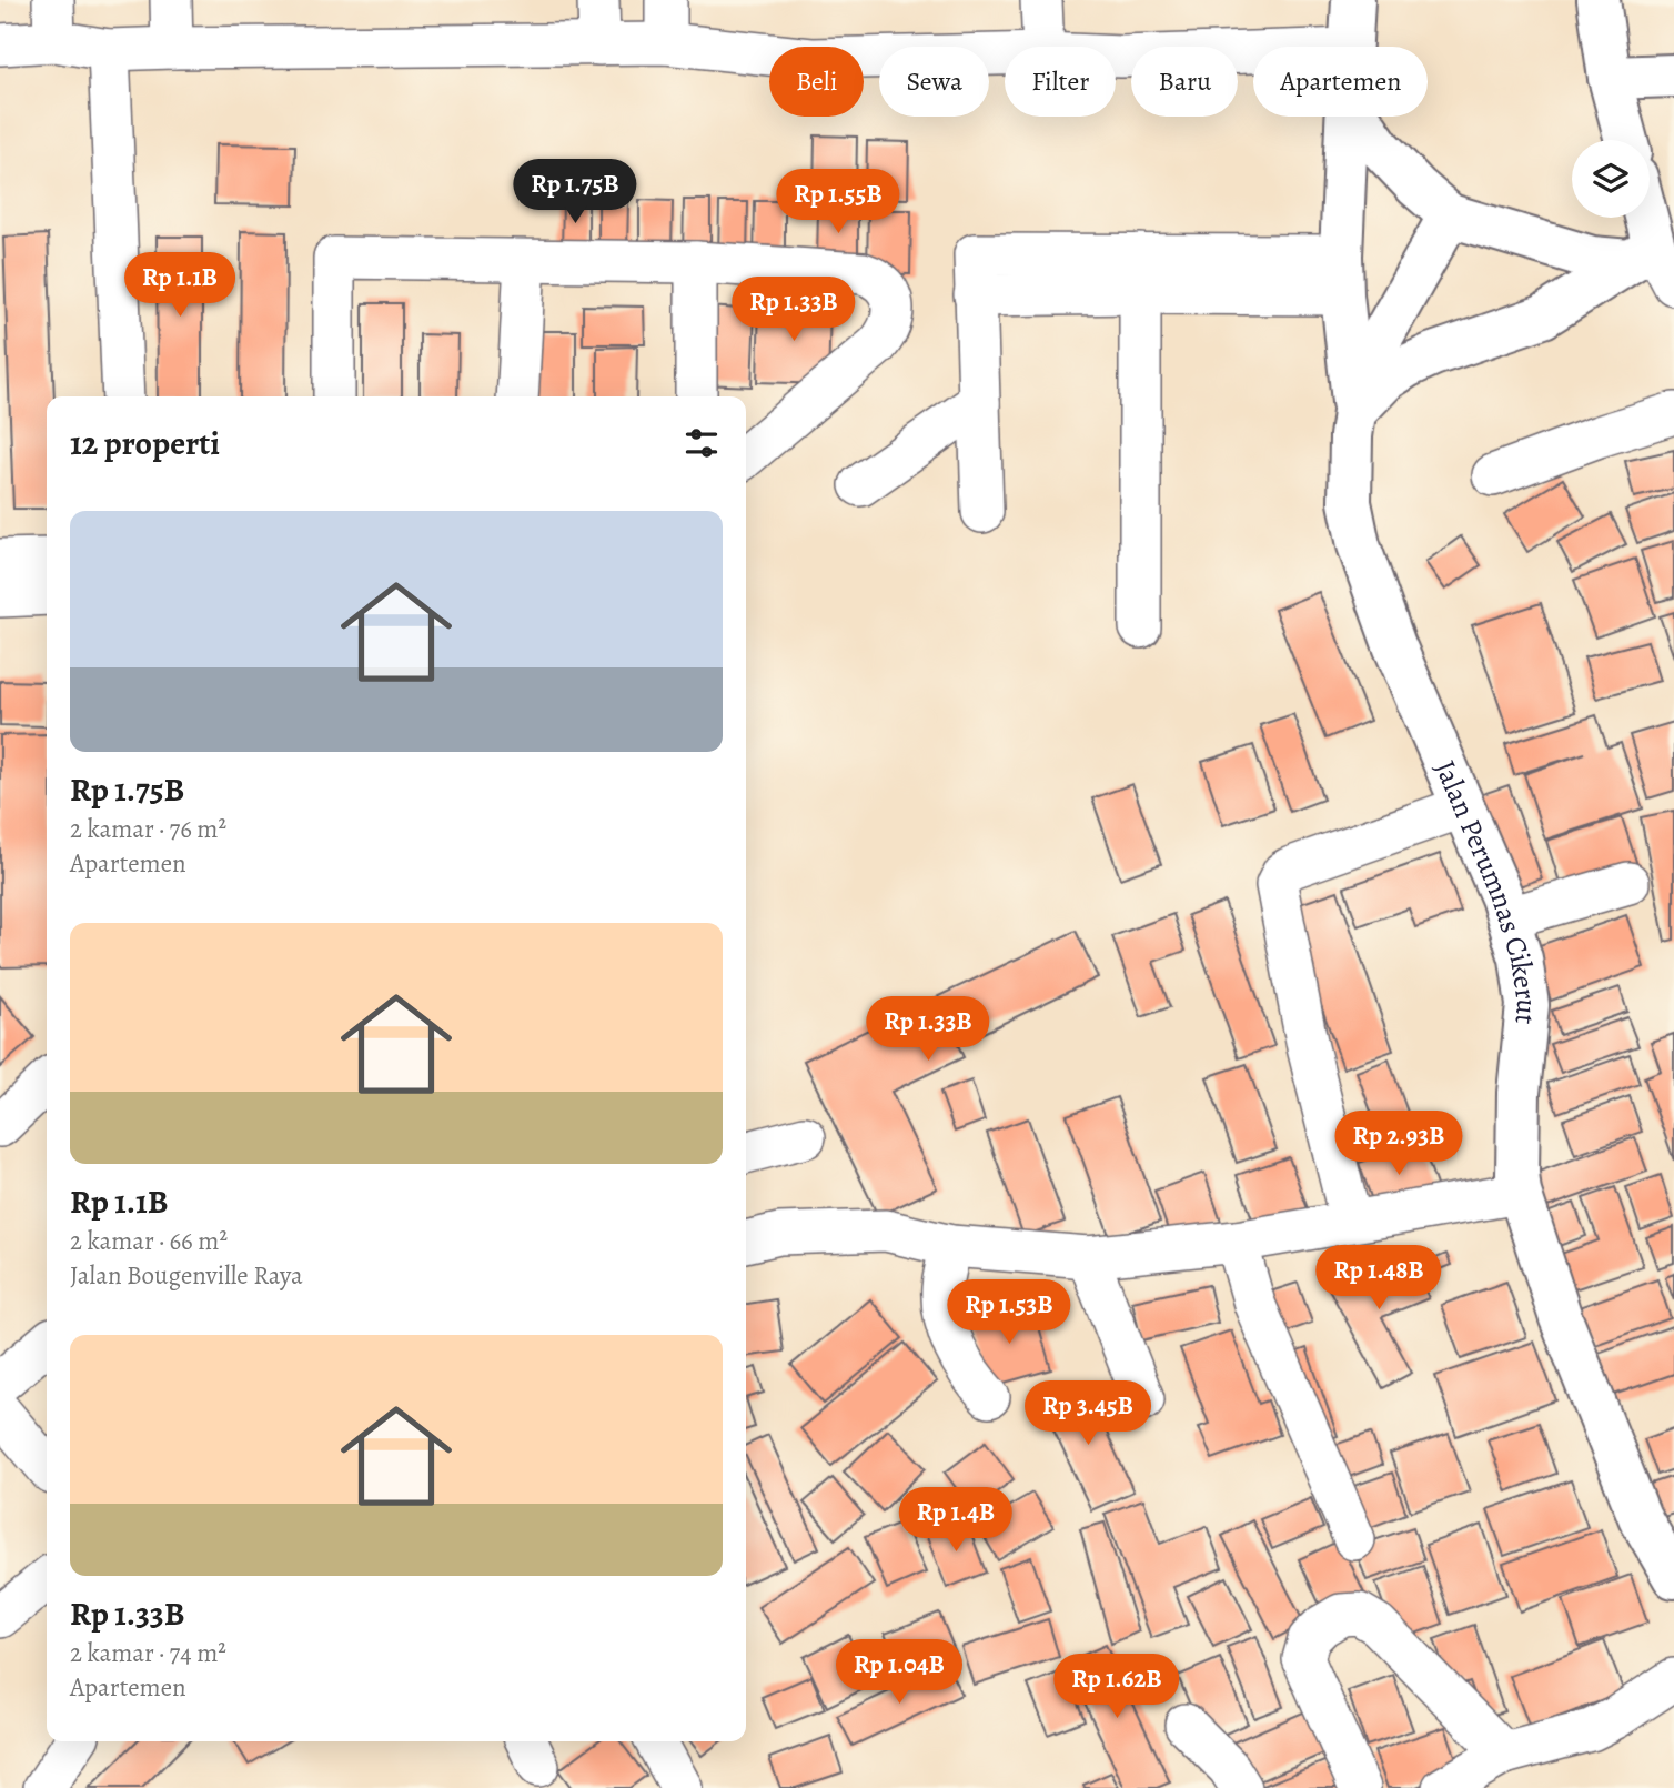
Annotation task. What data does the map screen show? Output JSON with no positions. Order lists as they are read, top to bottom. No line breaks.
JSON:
{"streets":{"street":["Jalan Perumnas Cikerut"]},"page":{"chip":["Beli","Sewa","Filter","Baru","Apartemen"],"price":["Rp 1.75B","Rp 1.55B","Rp 1.1B","Rp 1.33B","Rp 1.33B","Rp 2.93B","Rp 1.48B","Rp 1.53B","Rp 3.45B","Rp 1.4B","Rp 1.04B","Rp 1.62B"],"heading":"12 properti","list":[{"name":"Rp 1.75B","note":"2 kamar · 76 m² · Apartemen"},{"name":"Rp 1.1B","note":"2 kamar · 66 m² · Jalan Bougenville Raya"},{"name":"Rp 1.33B","note":"2 kamar · 74 m² · Apartemen"}]}}
